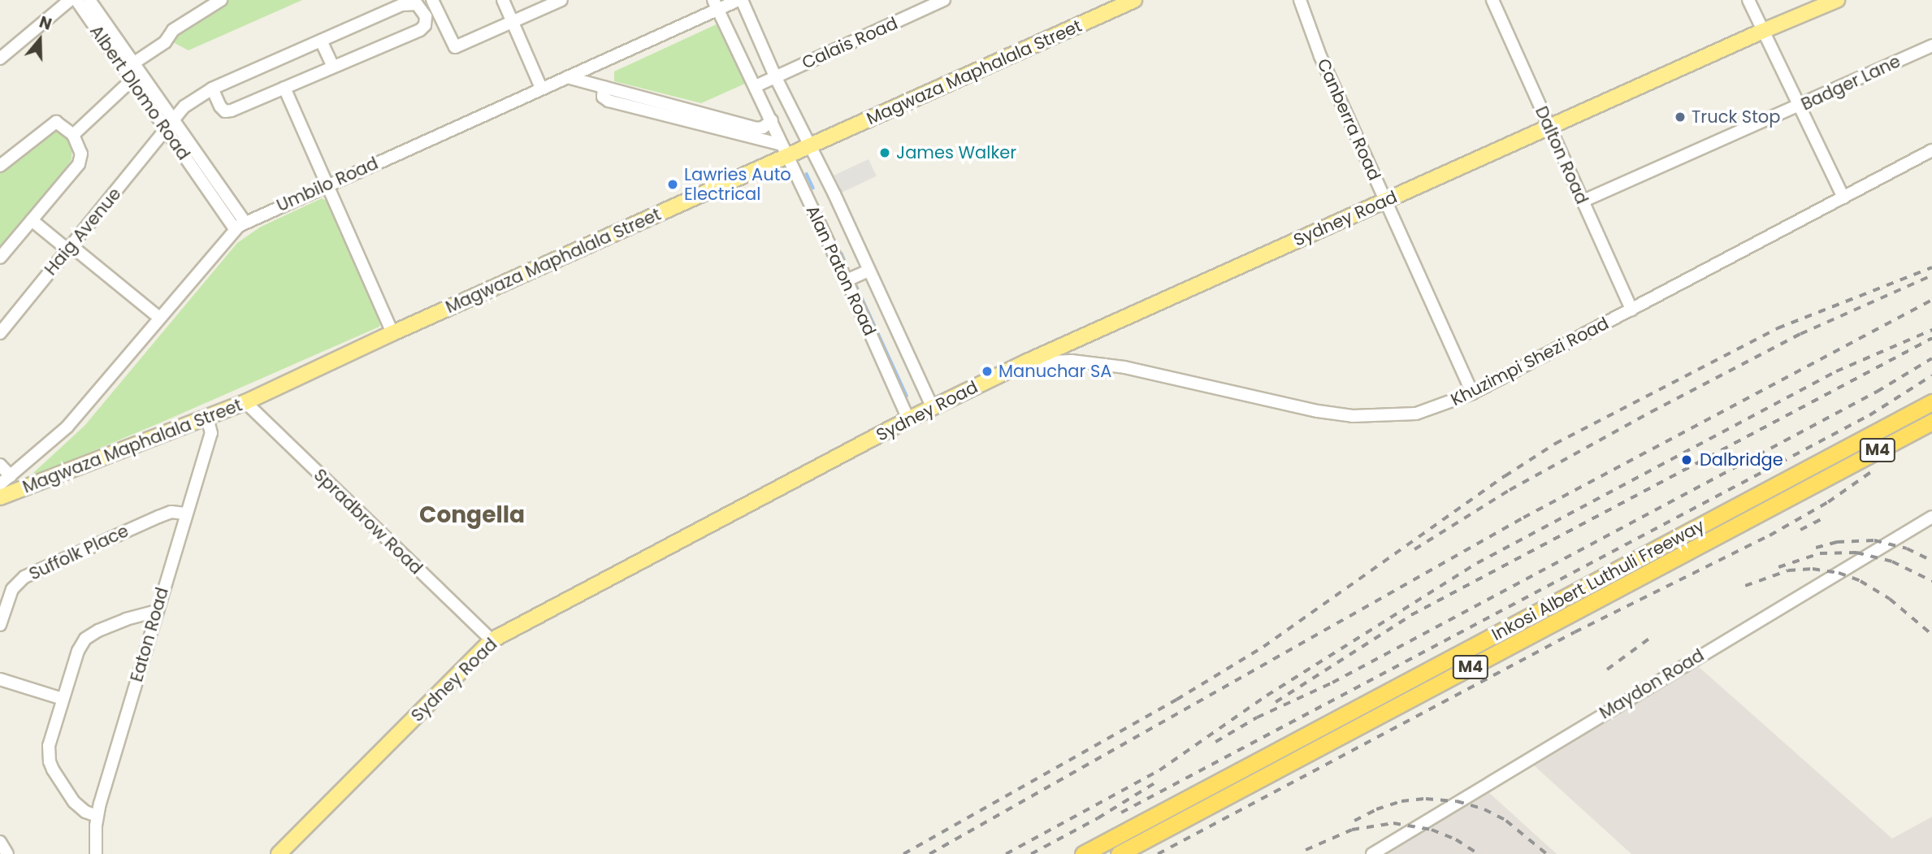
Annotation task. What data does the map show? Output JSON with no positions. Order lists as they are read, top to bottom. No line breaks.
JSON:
{"streets":{"highway":["M4","Inkosi Albert Luthuli Freeway"],"main road":["Magwaza Maphalala Street","Sydney Road"],"street":["Calais Road","Badger Lane","Albert Dlomo Road","Canberra Road","Dalton Road","Umbilo Road","Haig Avenue","Alan Paton Road","Khuzimpi Shezi Road","Spradbrow Road","Suffolk Place","Eaton Road","Maydon Road"]},"crossings":[["Calais Road","Alan Paton Road"],["Magwaza Maphalala Street","Alan Paton Road"],["Magwaza Maphalala Street","Spradbrow Road"],["Magwaza Maphalala Street","Eaton Road"],["Badger Lane","Dalton Road"],["Albert Dlomo Road","Umbilo Road"],["Albert Dlomo Road","Haig Avenue"],["Canberra Road","Sydney Road"],["Canberra Road","Khuzimpi Shezi Road"],["Dalton Road","Sydney Road"],["Dalton Road","Khuzimpi Shezi Road"],["Umbilo Road","Alan Paton Road"],["Sydney Road","Alan Paton Road"],["Sydney Road","Khuzimpi Shezi Road"],["Sydney Road","Spradbrow Road"],["Suffolk Place","Eaton Road"]],"districts":["Congella"],"places":["Truck Stop","James Walker","Lawries Auto Electrical","Manuchar SA","Dalbridge"],"north":"top"}
